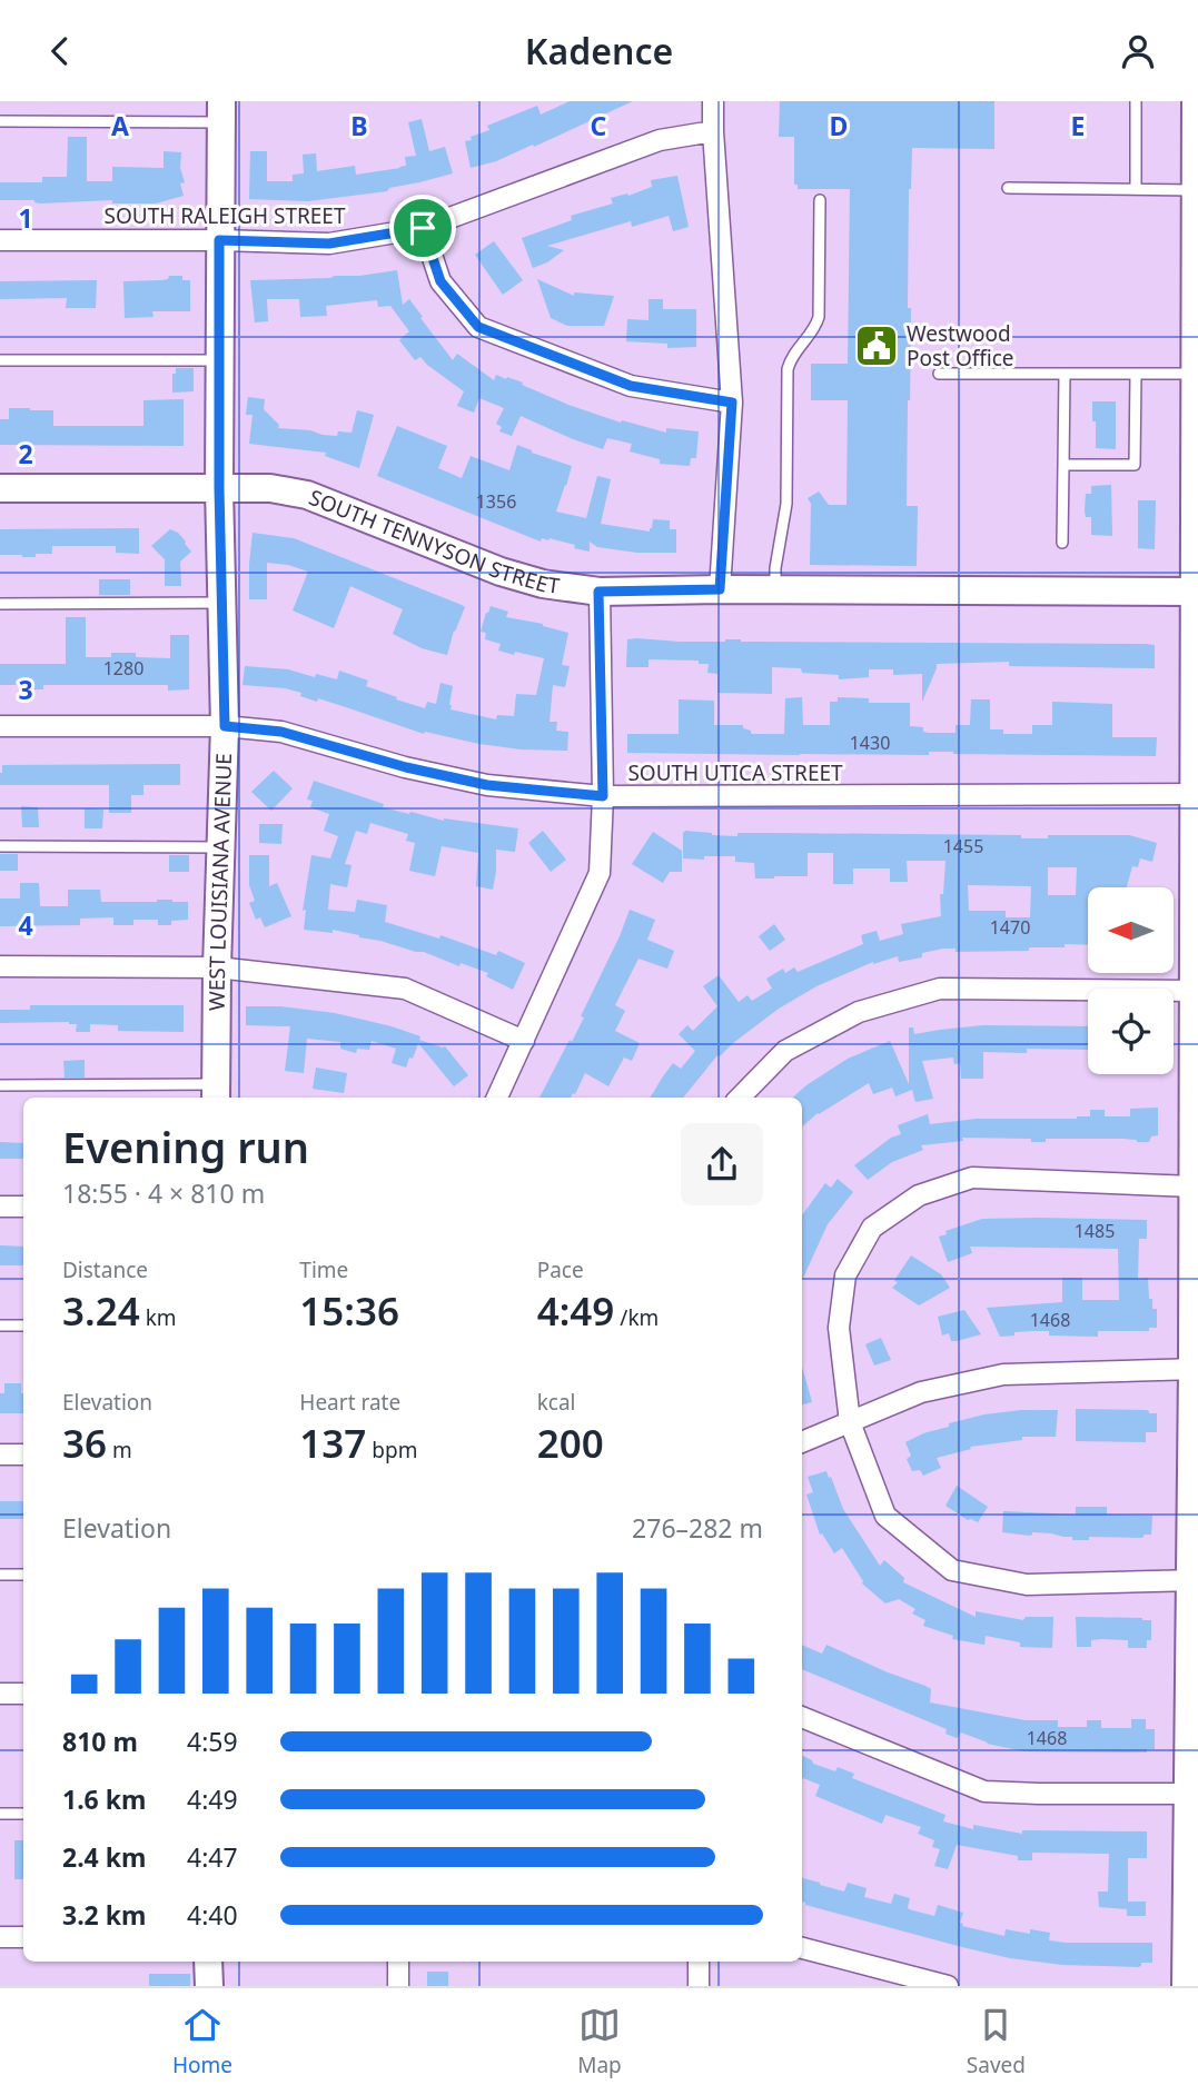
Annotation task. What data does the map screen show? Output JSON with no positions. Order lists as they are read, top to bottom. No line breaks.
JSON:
{"streets":{"street":["SOUTH RALEIGH STREET","SOUTH TENNYSON STREET","SOUTH UTICA STREET","WEST LOUISIANA AVENUE"]},"crossings":[["SOUTH RALEIGH STREET","WEST LOUISIANA AVENUE"],["SOUTH TENNYSON STREET","WEST LOUISIANA AVENUE"],["SOUTH UTICA STREET","WEST LOUISIANA AVENUE"]],"places":{"public building":["Westwood Post Office"]},"house_numbers":["1356","1280","1430","1455","1470","1485","1468","1468"],"north":"left","page":{"header":"Kadence","heading":["Evening run","18:55 · 4 × 810 m"],"stats":[["Distance","3.24 km"],["Time","15:36"],["Pace","4:49 /km"],["Elevation","36 m"],["Heart rate","137 bpm"],["kcal","200"]],"chart":["Elevation","276–282 m"],"list":[{"name":"810 m","note":"4:59"},{"name":"1.6 km","note":"4:49"},{"name":"2.4 km","note":"4:47"},{"name":"3.2 km","note":"4:40"}],"tabs":["Home","Map","Saved"]},"grid":{"columns":["A","B","C","D","E"],"rows":["1","2","3","4"]}}
